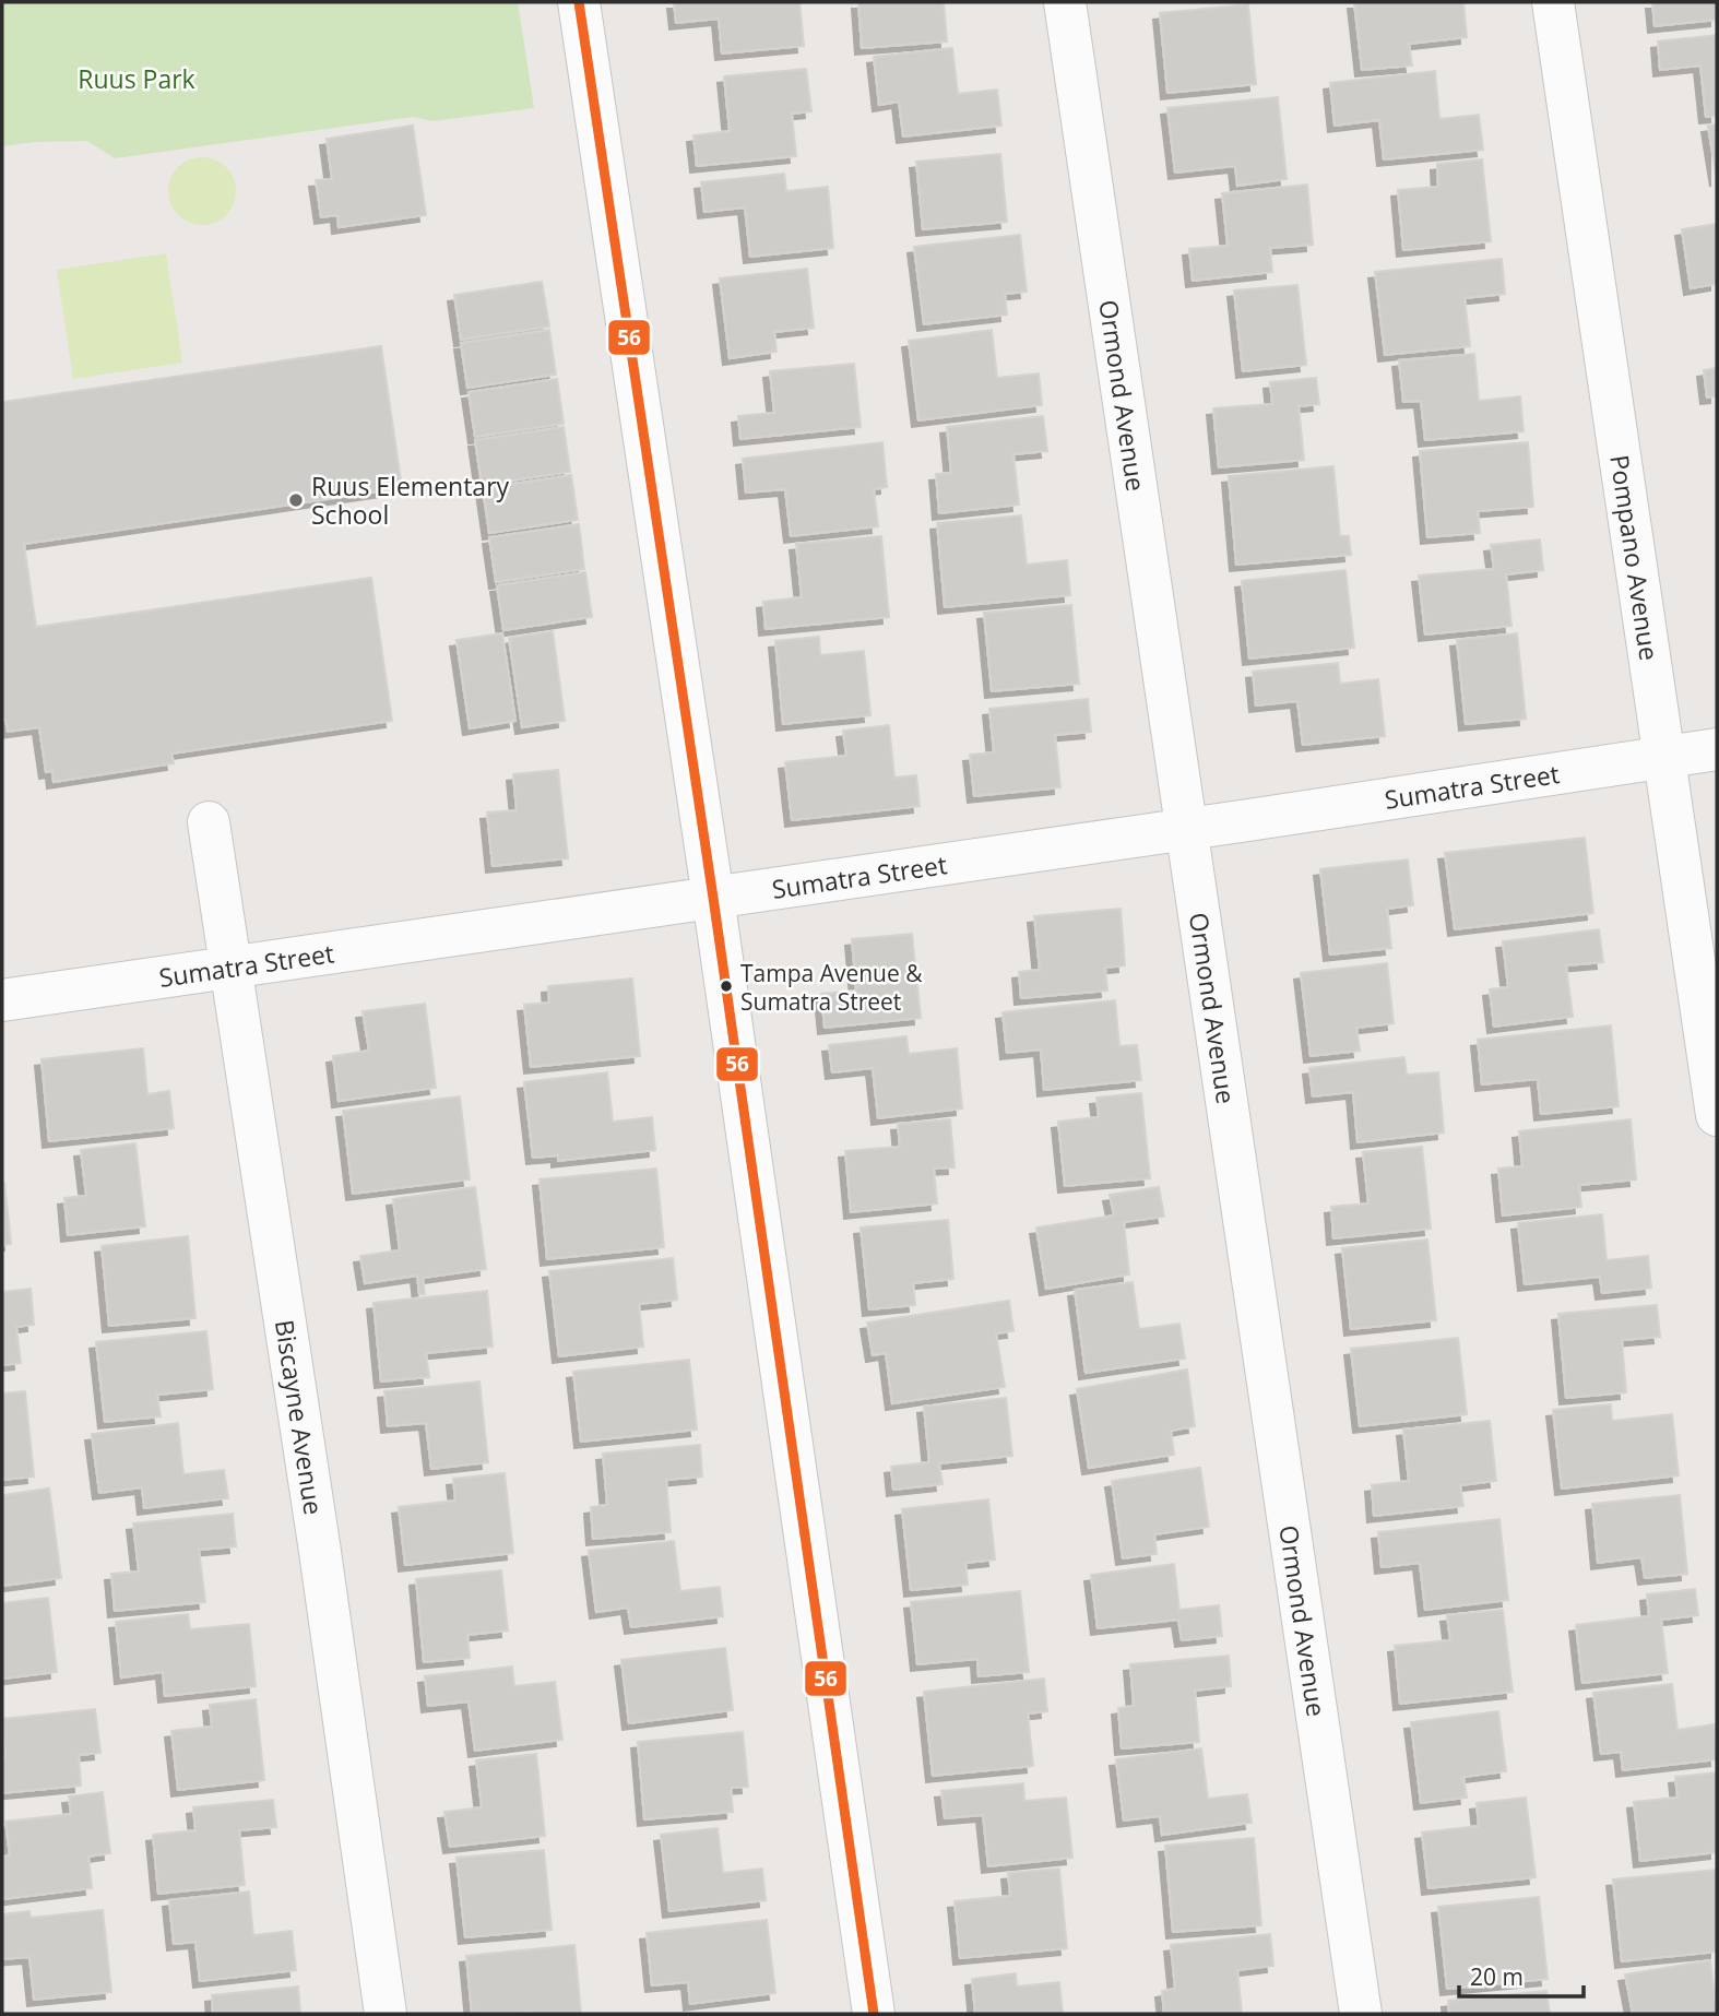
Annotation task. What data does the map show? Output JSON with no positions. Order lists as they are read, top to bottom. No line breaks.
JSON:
{"streets":{"street":["Ormond Avenue","Pompano Avenue","Sumatra Street","Biscayne Avenue"]},"crossings":[["Ormond Avenue","Sumatra Street"],["Pompano Avenue","Sumatra Street"],["Sumatra Street","Biscayne Avenue"]],"parks":["Ruus Park"],"places":["Ruus Elementary School","Tampa Avenue & Sumatra Street"],"lines":["transit line 56"],"scale_bar":"20 m"}
